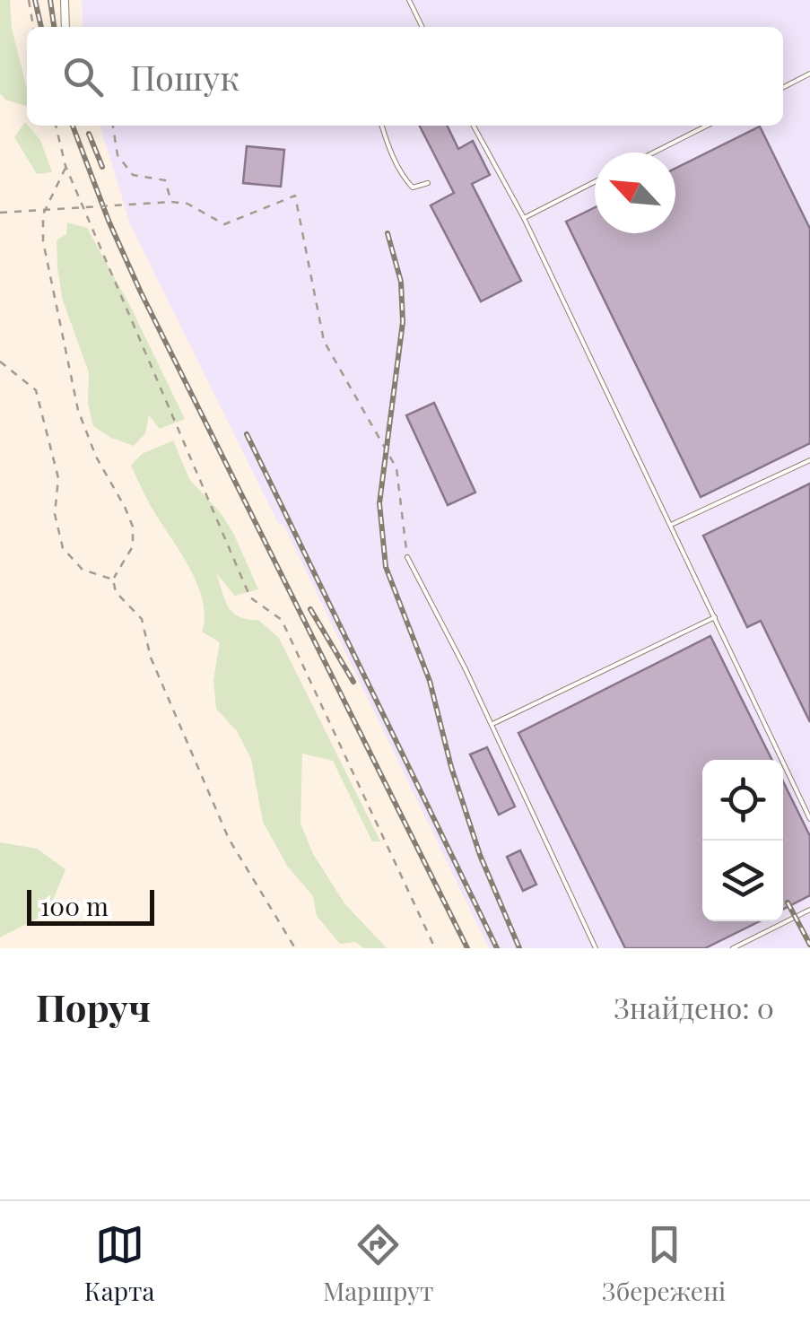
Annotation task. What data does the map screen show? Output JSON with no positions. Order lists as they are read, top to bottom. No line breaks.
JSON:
{"scale_bar":"100 m","north":"top left","page":{"search":"Пошук","scale":"100 m","heading":["Поруч","Знайдено: 0"],"nav":["Карта","Маршрут","Збережені"]}}
